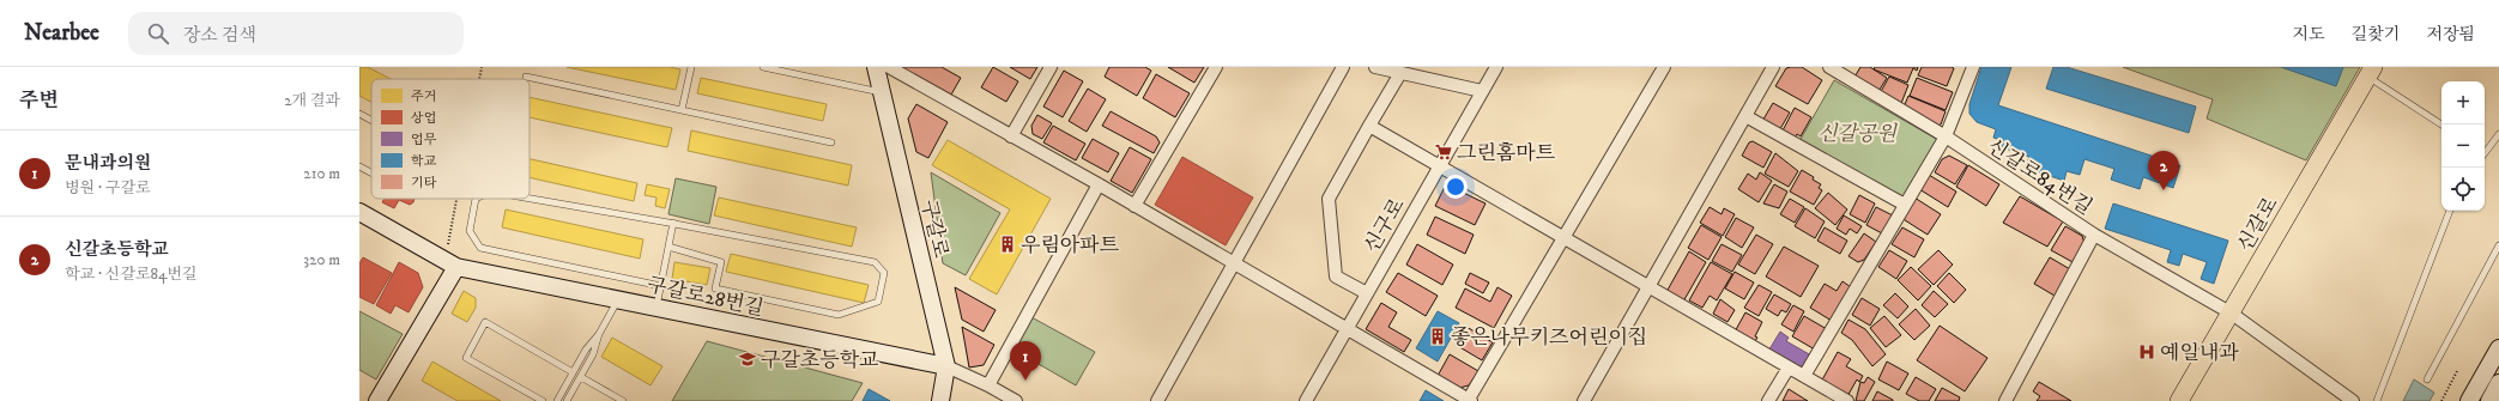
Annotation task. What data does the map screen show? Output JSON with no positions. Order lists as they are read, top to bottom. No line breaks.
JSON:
{"streets":{"main road":["신갈로"],"street":["신갈로84번길","신구로","구갈로","구갈로28번길"]},"crossings":[["신갈로84번길","신갈로"],["구갈로","구갈로28번길"]],"parks":["신갈공원"],"places":{"supermarket":["그린홈마트"],"building":["우림아파트","좋은나무키즈어린이집"],"hospital":["예일내과"],"school or university":["구갈초등학교"]},"legend":["주거","상업","업무","학교","기타"],"page":{"header":"Nearbee","search":"장소 검색","nav":["지도","길찾기","저장됨"],"heading":["주변","2개 결과"],"map_buttons":["+","−"],"list":[{"mark":"1","name":"문내과의원","note":"병원 · 구갈로","value":"210 m"},{"mark":"2","name":"신갈초등학교","note":"학교 · 신갈로84번길","value":"320 m"}],"pins":["2","1"]}}
